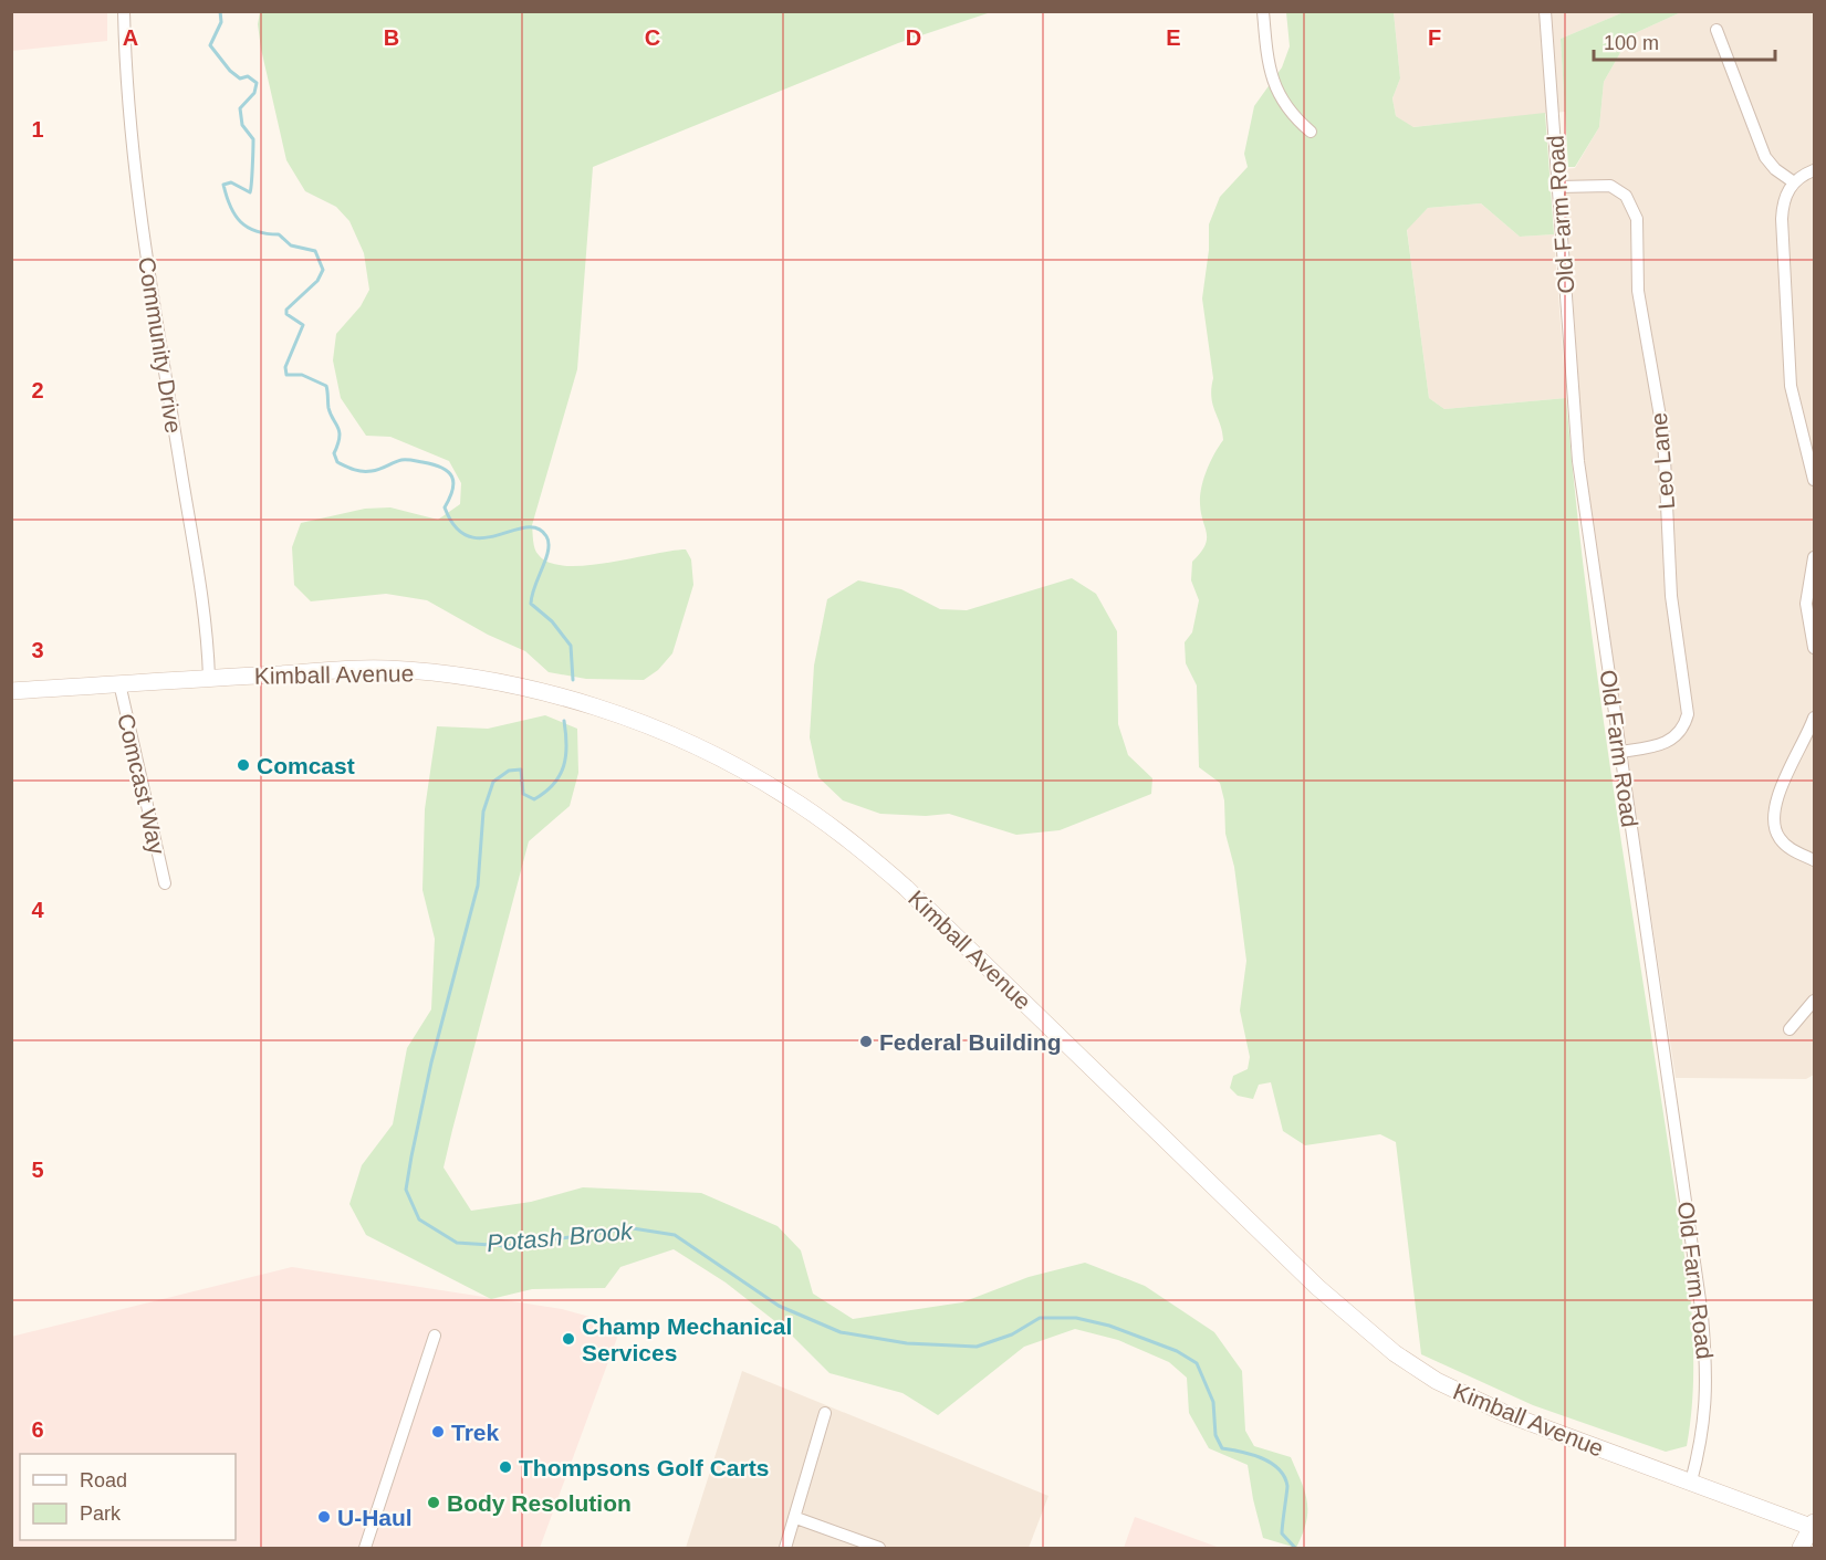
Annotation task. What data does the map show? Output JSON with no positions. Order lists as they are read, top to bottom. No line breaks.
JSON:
{"streets":{"main road":["Kimball Avenue"],"street":["Old Farm Road","Community Drive","Leo Lane","Comcast Way"]},"crossings":[["Old Farm Road","Leo Lane"],["Old Farm Road","Kimball Avenue"],["Community Drive","Kimball Avenue"],["Kimball Avenue","Comcast Way"]],"water":["Potash Brook"],"places":["Comcast","Federal Building","Champ Mechanical Services","Trek","Thompsons Golf Carts","Body Resolution","U-Haul"],"legend":["Road","Park"],"scale_bar":"100 m","grid":{"columns":["A","B","C","D","E","F"],"rows":["1","2","3","4","5","6"]}}
